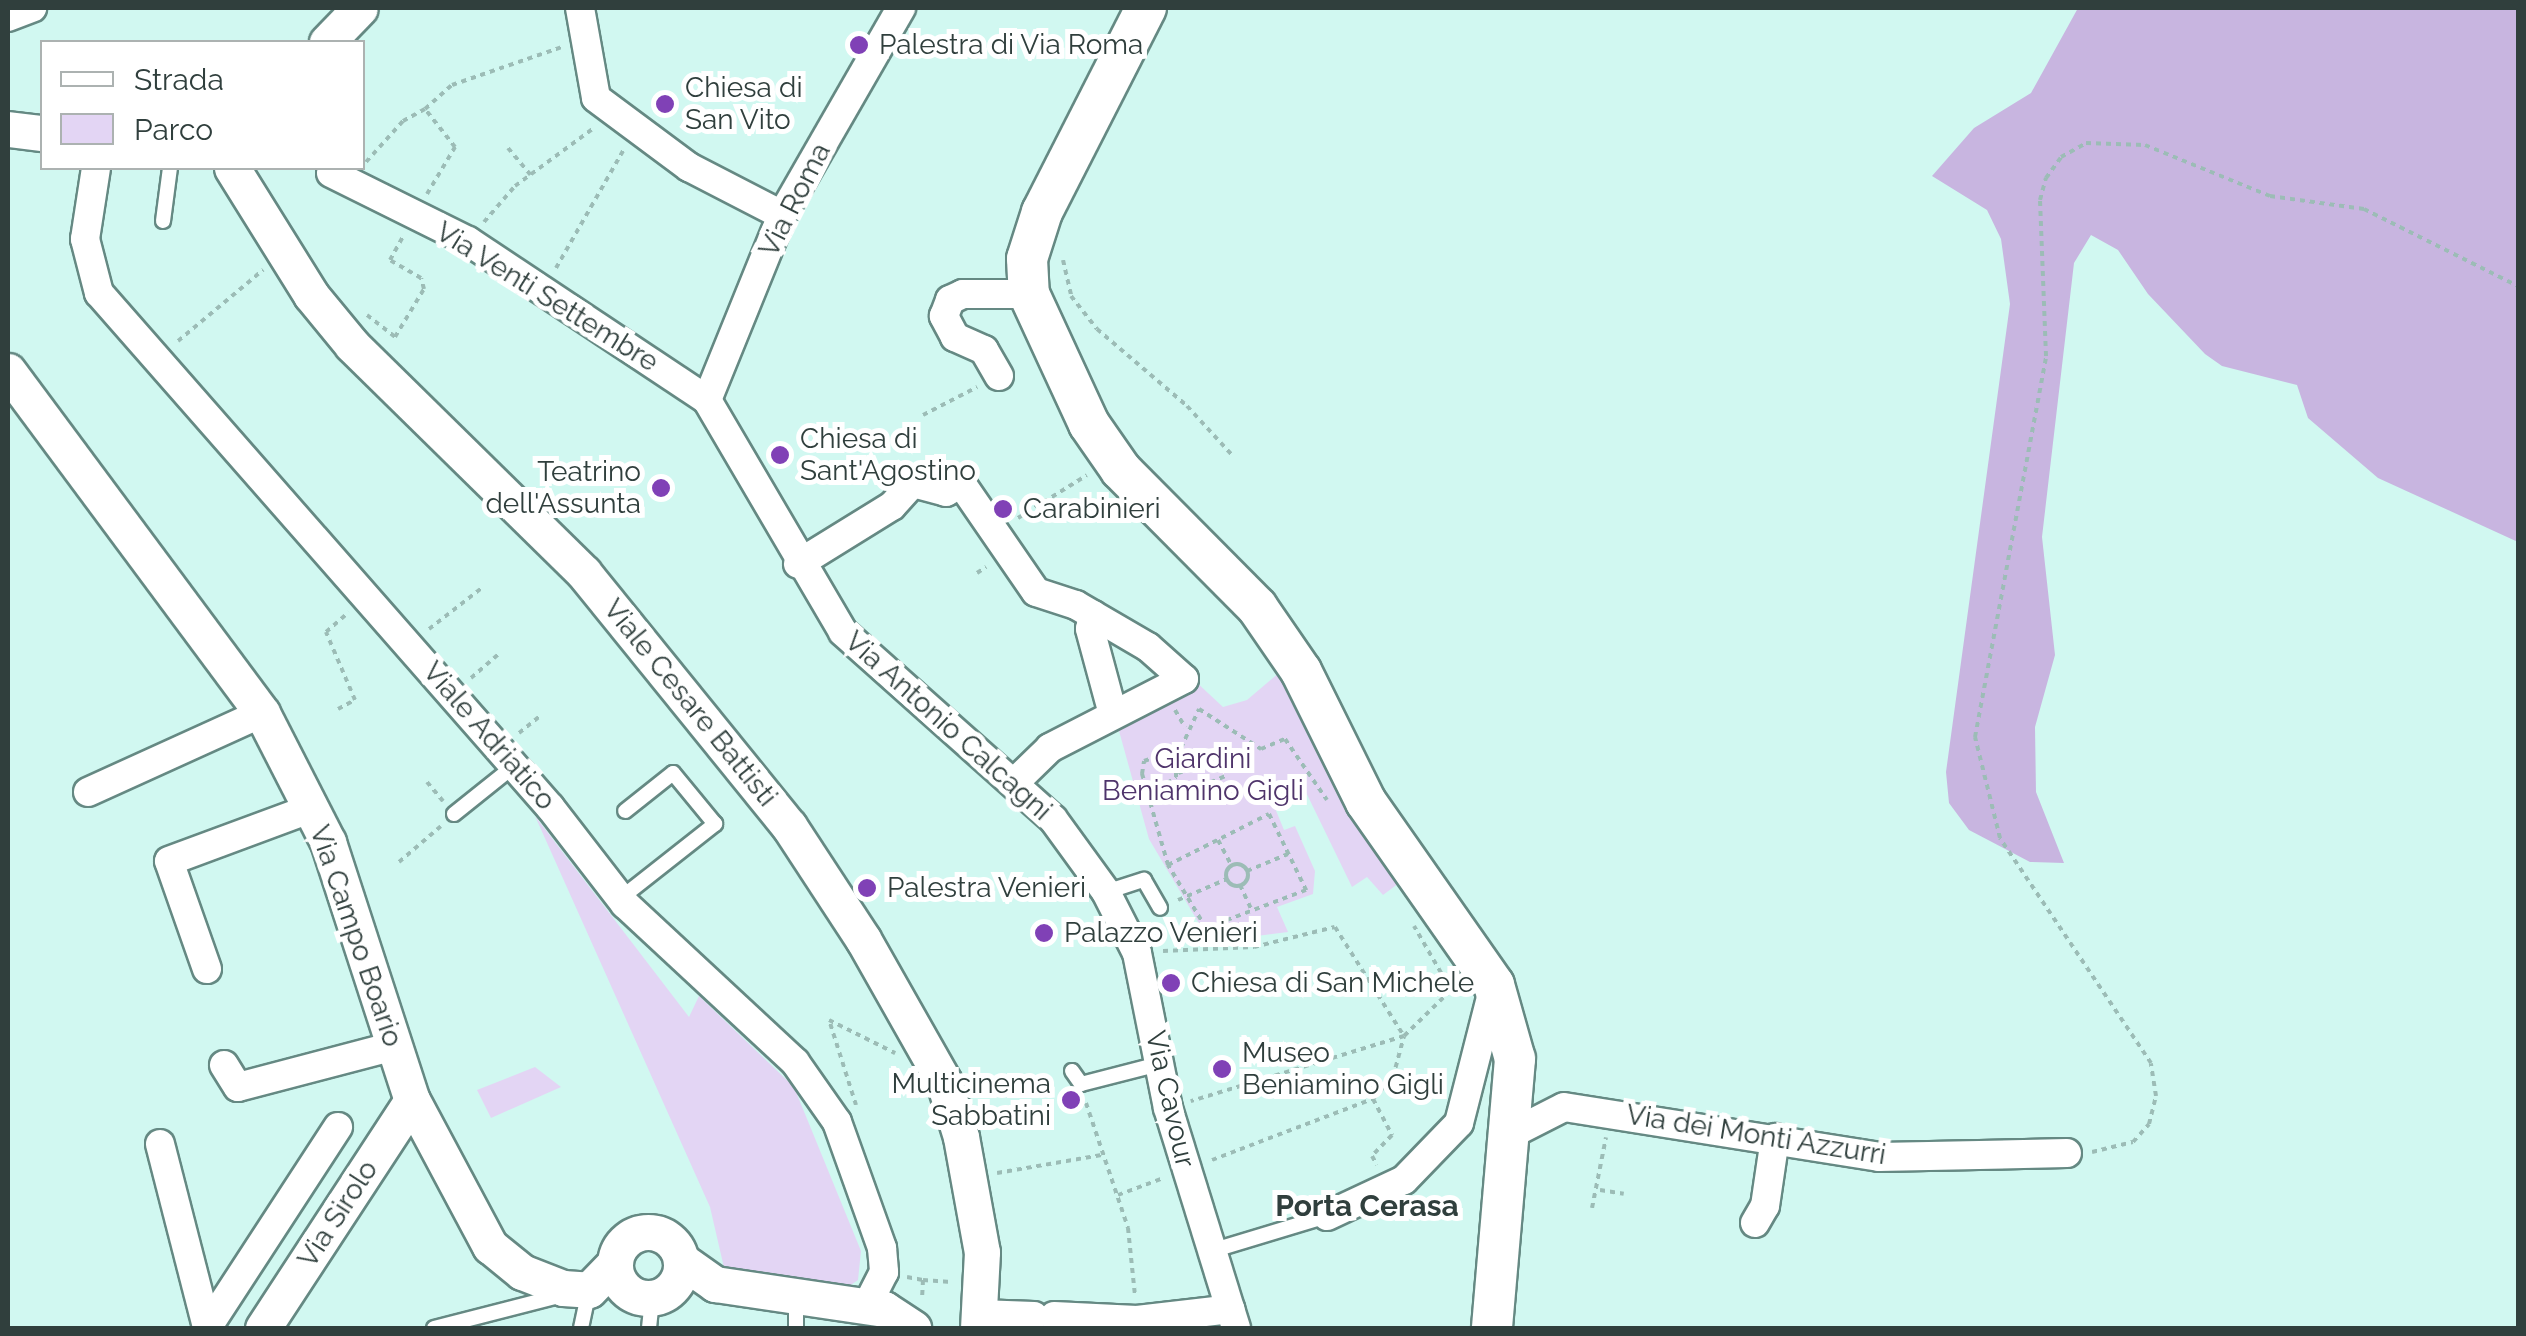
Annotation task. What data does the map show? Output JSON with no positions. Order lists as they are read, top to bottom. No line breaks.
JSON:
{"streets":{"street":["Via Roma","Via Venti Settembre","Viale Cesare Battisti","Via Antonio Calcagni","Viale Adriatico","Via Campo Boario","Via Cavour","Via dei Monti Azzurri","Via Sirolo"]},"crossings":[["Via Roma","Via Venti Settembre"],["Via Roma","Via Antonio Calcagni"],["Via Venti Settembre","Via Antonio Calcagni"],["Via Antonio Calcagni","Via Cavour"],["Via Campo Boario","Via Sirolo"]],"districts":["Porta Cerasa"],"parks":["Giardini Beniamino Gigli"],"places":["Palestra di Via Roma","Chiesa di San Vito","Chiesa di Sant'Agostino","Teatrino dell'Assunta","Carabinieri","Palestra Venieri","Palazzo Venieri","Chiesa di San Michele","Museo Beniamino Gigli","Multicinema Sabbatini"],"legend":["Strada","Parco"]}
